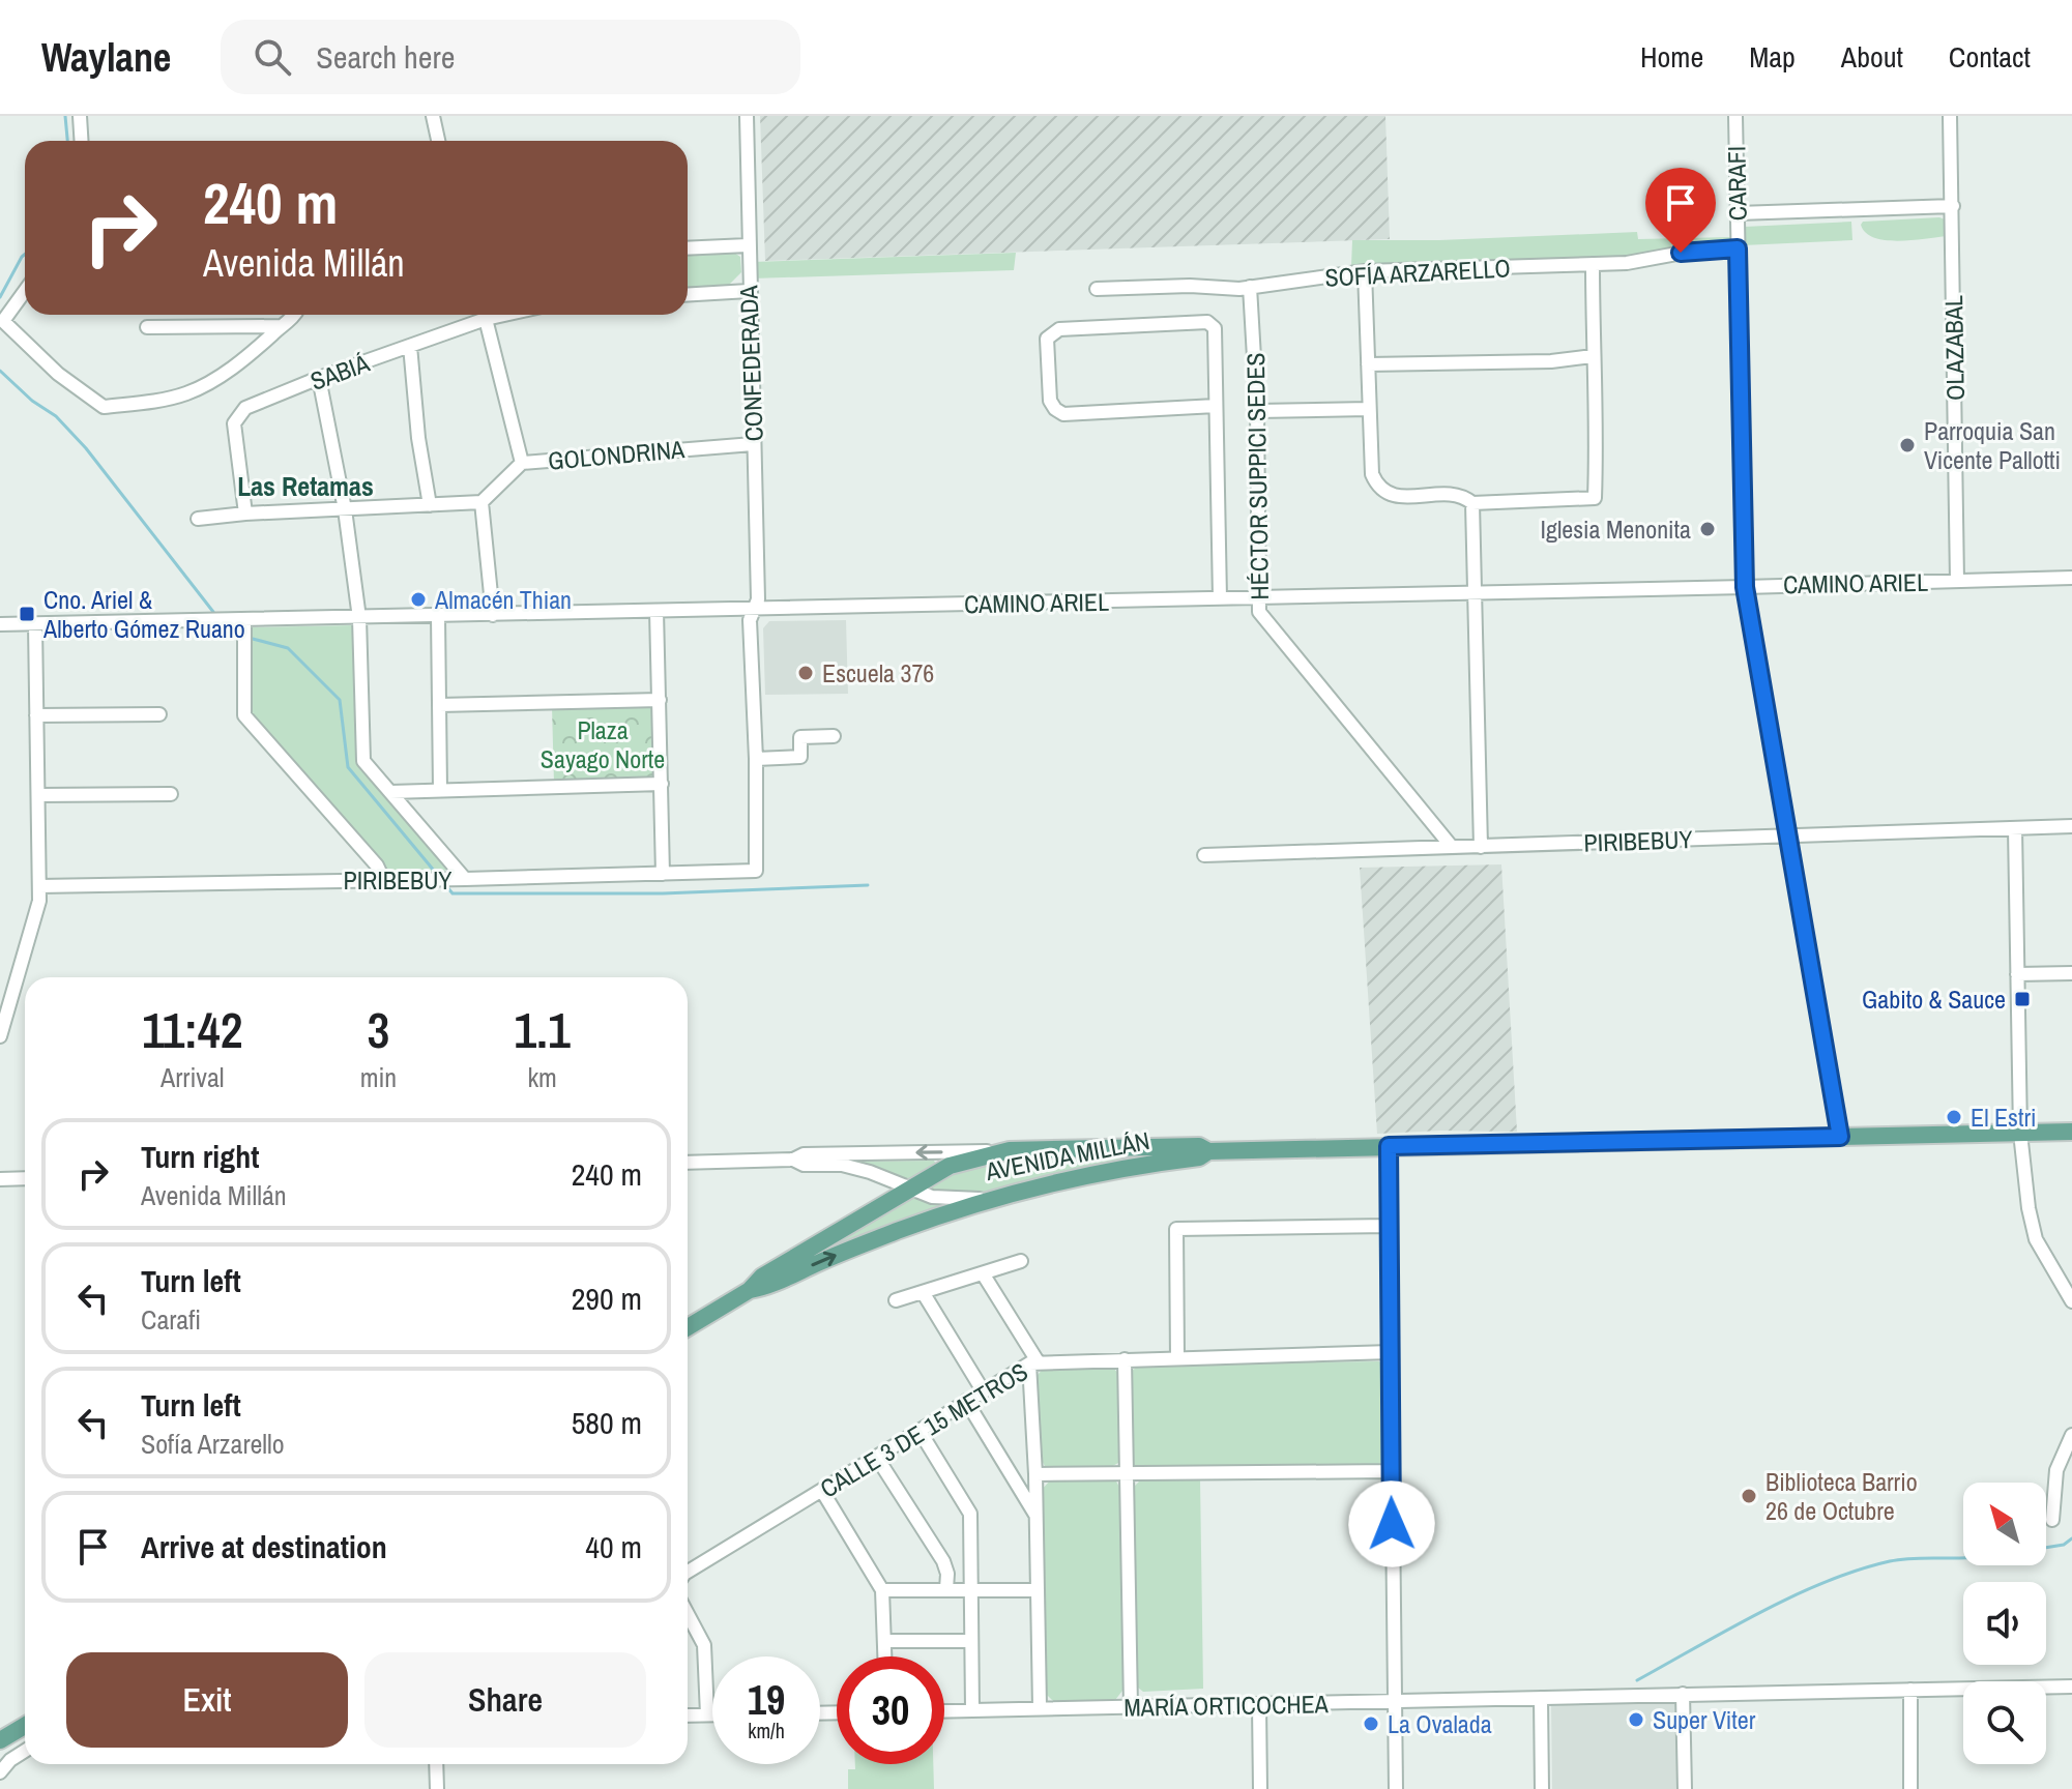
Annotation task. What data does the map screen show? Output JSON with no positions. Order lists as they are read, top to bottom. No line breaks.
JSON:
{"streets":{"main road":["AVENIDA MILLÁN"],"street":["CARAFI","SOFÍA ARZARELLO","OLAZABAL","CONFEDERADA","SABIÁ","GOLONDRINA","HÉCTOR SUPPICI SEDES","CAMINO ARIEL","PIRIBEBUY","CALLE 3 DE 15 METROS","MARÍA ORTICOCHEA"]},"crossings":[["CARAFI","SOFÍA ARZARELLO"],["CARAFI","CAMINO ARIEL"],["CARAFI","PIRIBEBUY"],["CARAFI","AVENIDA MILLÁN"],["SOFÍA ARZARELLO","HÉCTOR SUPPICI SEDES"],["OLAZABAL","CAMINO ARIEL"],["CONFEDERADA","GOLONDRINA"],["CONFEDERADA","CAMINO ARIEL"],["CONFEDERADA","PIRIBEBUY"],["HÉCTOR SUPPICI SEDES","CAMINO ARIEL"],["HÉCTOR SUPPICI SEDES","PIRIBEBUY"]],"districts":["Las Retamas"],"parks":["Plaza Sayago Norte"],"places":{"other":["Parroquia San Vicente Pallotti","Iglesia Menonita","Almacén Thian","Escuela 376","El Estri","Biblioteca Barrio 26 de Octubre","Super Viter","La Ovalada"],"transit":["Cno. Ariel & Alberto Gómez Ruano","Gabito & Sauce"]},"north":"top left","page":{"header":"Waylane","search":"Search here","nav":["Home","Map","About","Contact"],"turn":["240 m","Avenida Millán"],"eta":["11:42","Arrival","3","min","1.1","km"],"list":[{"name":"Turn right","note":"Avenida Millán","value":"240 m"},{"name":"Turn left","note":"Carafi","value":"290 m"},{"name":"Turn left","note":"Sofía Arzarello","value":"580 m"},{"name":"Arrive at destination","value":"40 m"}],"buttons":["Exit","Share"],"speed":"19 km/h","limit":"30"}}
